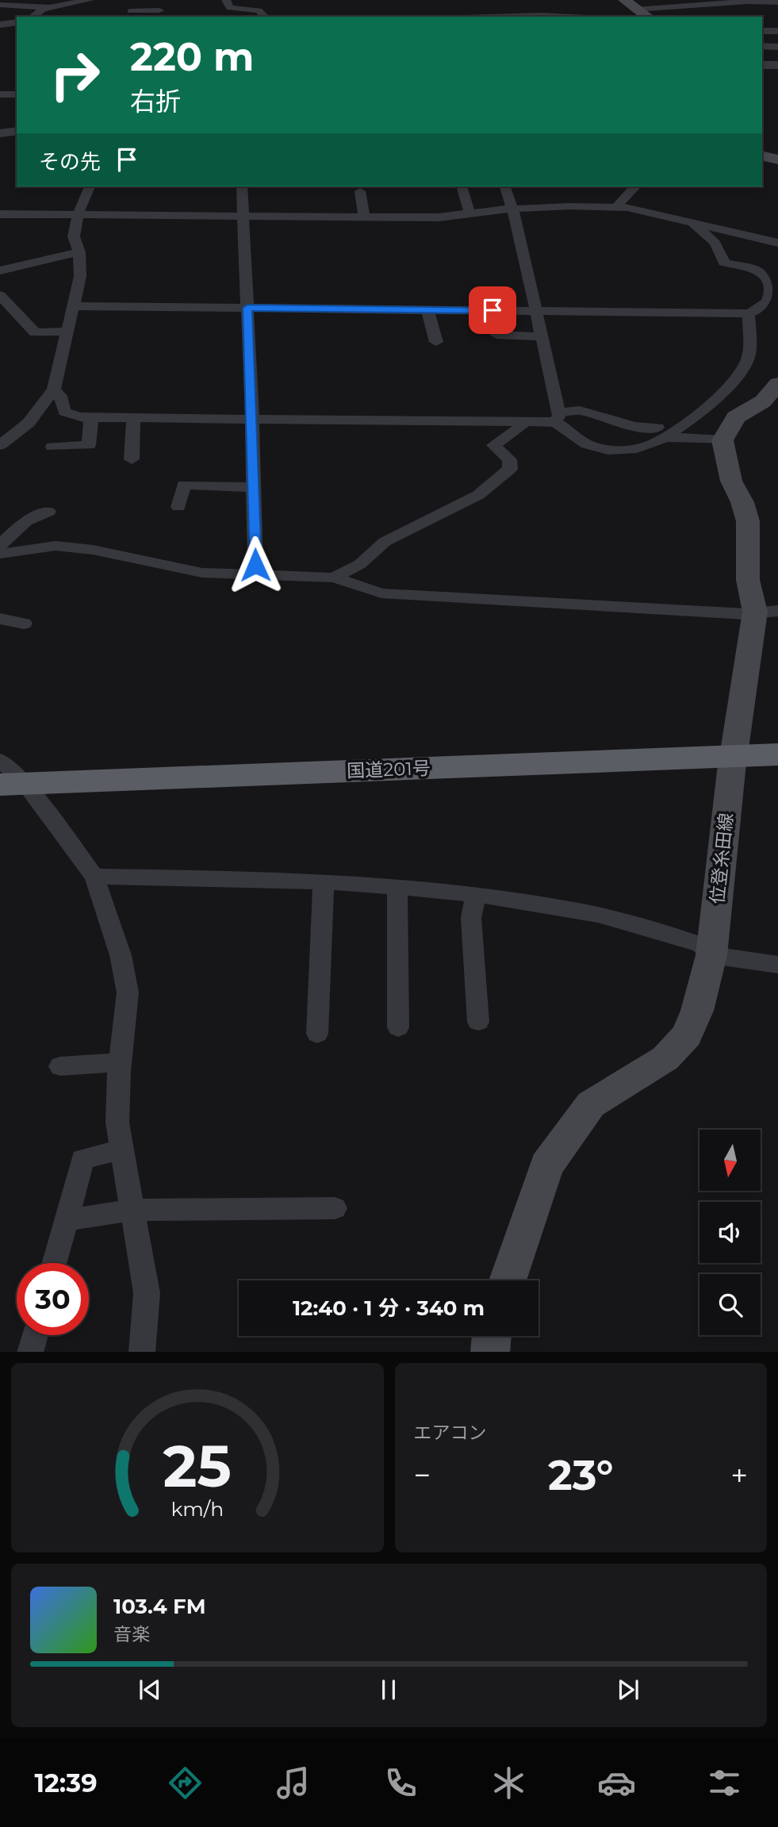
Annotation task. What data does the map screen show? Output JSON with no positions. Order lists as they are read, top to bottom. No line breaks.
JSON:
{"streets":{"highway":["国道201号"],"main road":["位登糸田線"]},"crossings":[["国道201号","位登糸田線"]],"north":"bottom","page":{"turn":["220 m","右折"],"then":"その先","limit":"30","trip":"12:40 · 1 分 · 340 m","tile":"エアコン","heat":["−","23°","+"],"song":["103.4 FM","音楽"],"tabs":"12:39","gauge":["25","km/h"]}}
